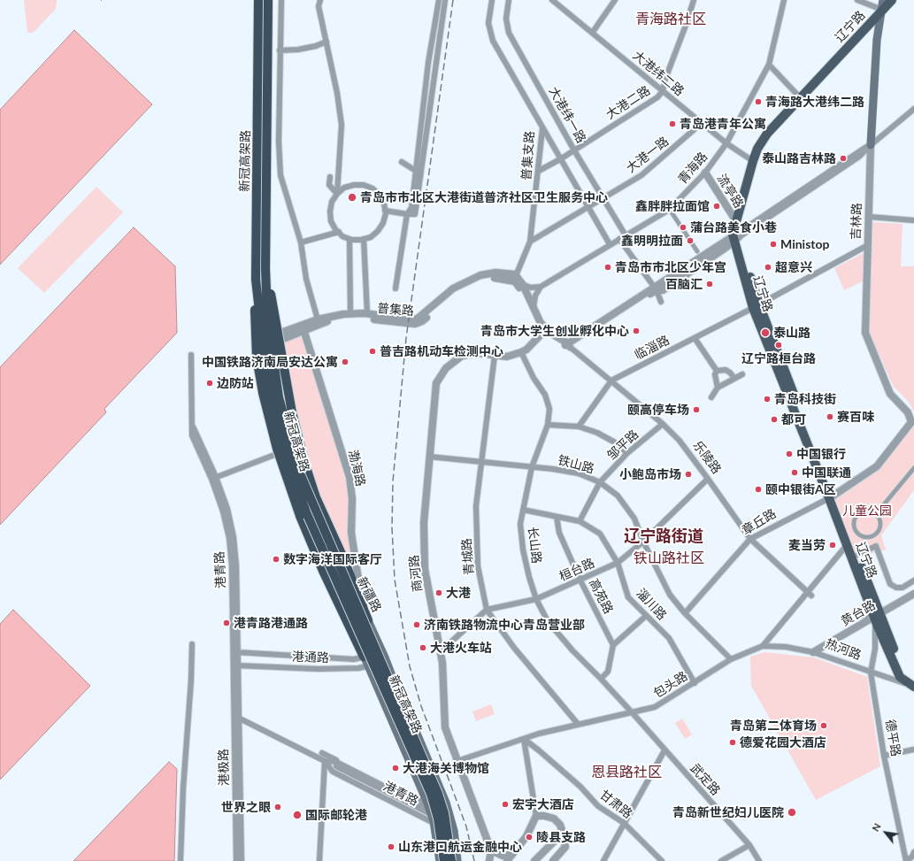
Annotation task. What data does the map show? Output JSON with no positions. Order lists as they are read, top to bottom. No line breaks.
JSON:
{"streets":{"highway":["新冠高架路"],"main road":["辽宁路","吉林路","新疆路"],"street":["大港纬二路","大港二路","大港纬一路","大港一路","普集支路","青海路","流亭路","普集路","临淄路","邹平路","乐陵路","铁山路","渤海路","章丘路","长山路","青城路","港青路","桓台路","商河路","高苑路","淄川路","黄台路","热河路","港通路","包头路","德平路","港极路","武定路","甘肃路"]},"crossings":[["辽宁路","大港纬二路"],["辽宁路","流亭路"],["辽宁路","吉林路"],["辽宁路","临淄路"],["辽宁路","章丘路"],["辽宁路","黄台路"],["辽宁路","热河路"],["辽宁路","包头路"],["辽宁路","德平路"],["大港纬二路","大港二路"],["大港纬二路","大港一路"],["大港纬二路","青海路"],["大港二路","大港纬一路"],["大港二路","普集支路"],["大港纬一路","大港一路"],["大港纬一路","青海路"],["大港一路","普集支路"],["普集支路","普集路"],["普集支路","乐陵路"],["青海路","流亭路"],["吉林路","临淄路"],["吉林路","章丘路"],["普集路","乐陵路"],["普集路","渤海路"],["临淄路","乐陵路"],["邹平路","乐陵路"],["邹平路","铁山路"],["邹平路","淄川路"],["乐陵路","章丘路"],["乐陵路","桓台路"],["乐陵路","商河路"],["乐陵路","包头路"],["铁山路","章丘路"],["铁山路","长山路"],["铁山路","青城路"],["铁山路","桓台路"],["铁山路","商河路"],["铁山路","包头路"],["渤海路","新疆路"],["长山路","桓台路"],["长山路","商河路"],["长山路","淄川路"],["长山路","包头路"],["长山路","武定路"],["青城路","桓台路"],["青城路","商河路"],["青城路","包头路"],["港青路","港通路"],["港青路","港极路"],["桓台路","高苑路"],["桓台路","淄川路"],["商河路","包头路"],["新疆路","港通路"],["高苑路","淄川路"],["淄川路","包头路"],["黄台路","热河路"],["黄台路","德平路"],["热河路","包头路"],["热河路","德平路"],["包头路","武定路"],["包头路","甘肃路"]],"districts":["青海路社区","辽宁路街道","铁山路社区","恩县路社区"],"parks":["儿童公园"],"places":["青海路大港纬二路","青岛港青年公寓","泰山路吉林路","青岛市市北区大港街道普济社区卫生服务中心","鑫胖胖拉面馆","蒲台路美食小巷","鑫明明拉面","Ministop","青岛市市北区少年宫","超意兴","百脑汇","青岛市大学生创业孵化中心","泰山路","辽宁路桓台路","普吉路机动车检测中心","中国铁路济南局安达公寓","边防站","青岛科技街","颐高停车场","赛百味","都可","中国银行","中国联通","小鲍岛市场","颐中银街A区","麦当劳","数字海洋国际客厅","大港","港青路港通路","济南铁路物流中心青岛营业部","大港火车站","青岛第二体育场","德爱花园大酒店","大港海关博物馆","宏宇大酒店","世界之眼","青岛新世纪妇儿医院","国际邮轮港","陵县支路","山东港口航运金融中心"],"north":"top left"}
